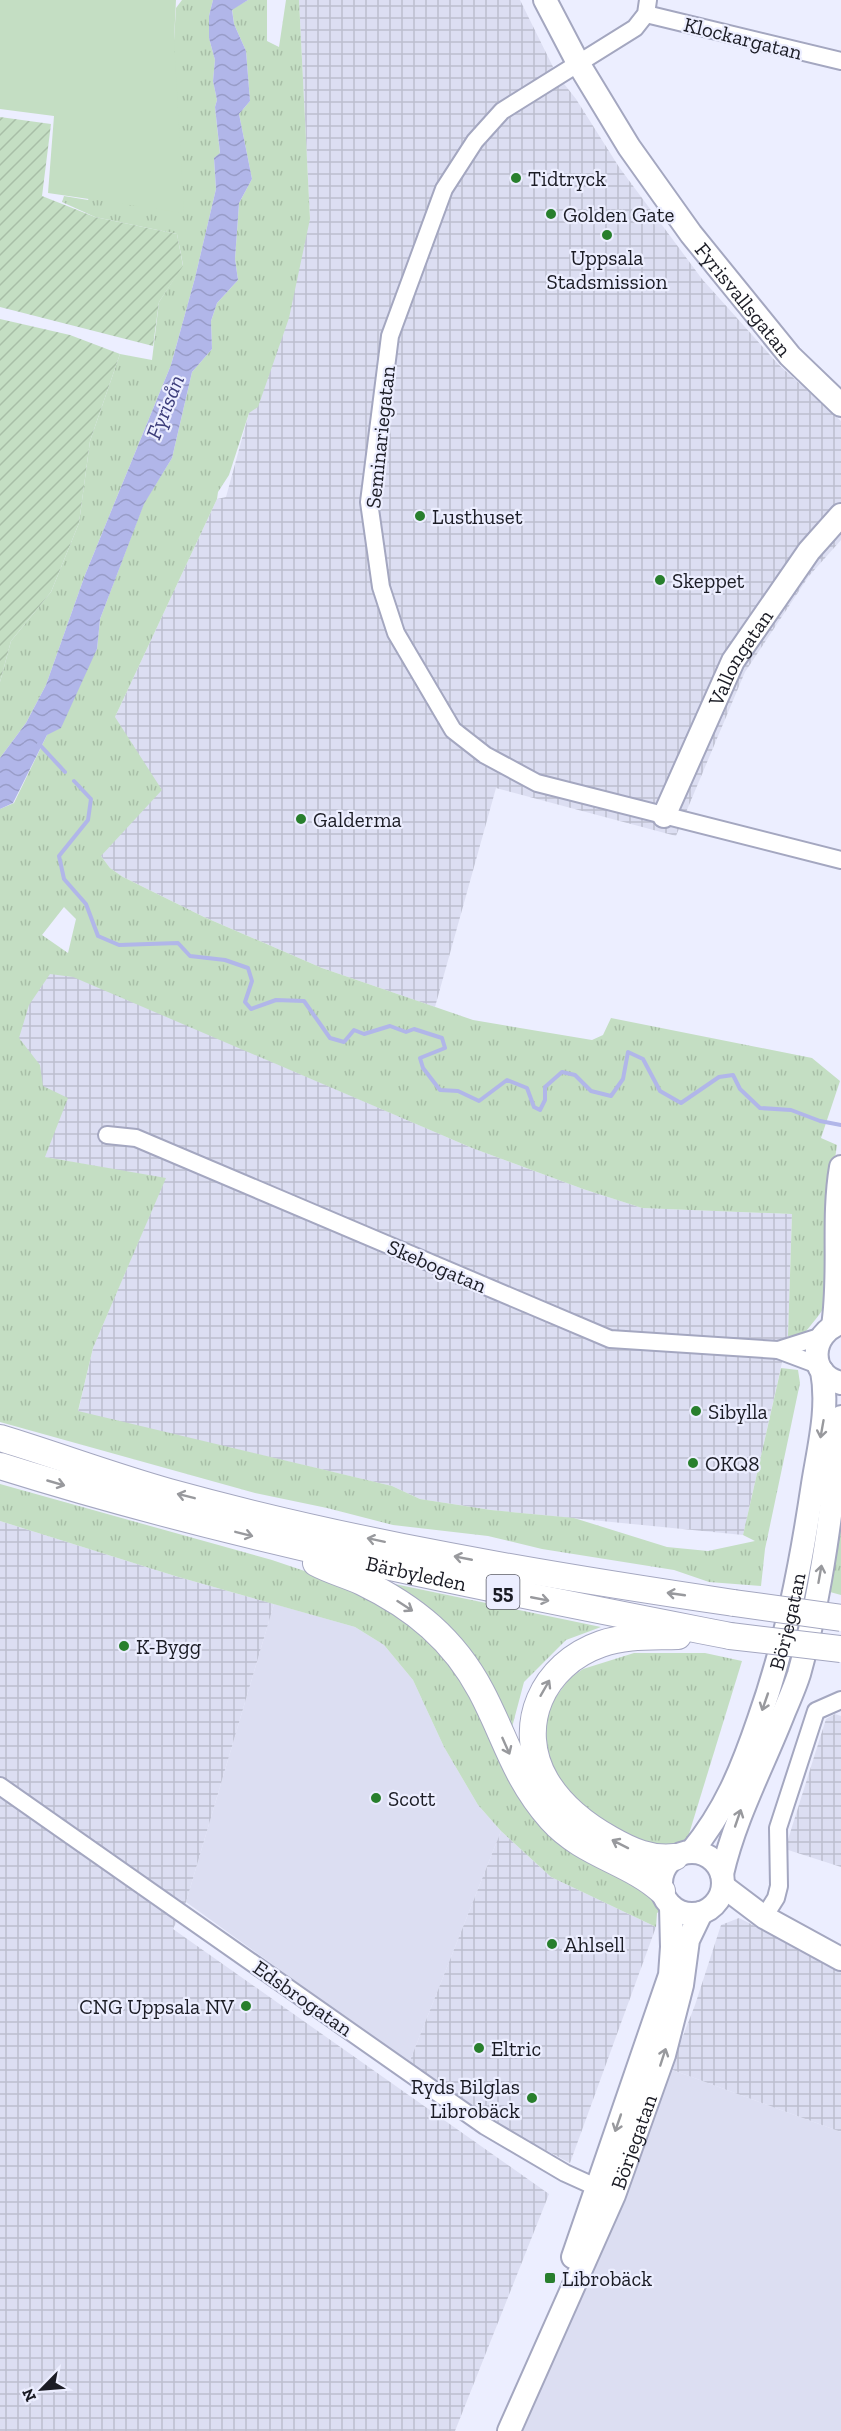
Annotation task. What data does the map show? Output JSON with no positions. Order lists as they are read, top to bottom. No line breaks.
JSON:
{"streets":{"main road":["Fyrisvallsgatan","Vallongatan","Bärbyleden","55","Börjegatan"],"street":["Klockargatan","Seminariegatan","Skebogatan","Edsbrogatan"]},"crossings":[["Klockargatan","Seminariegatan"],["Fyrisvallsgatan","Seminariegatan"],["Seminariegatan","Vallongatan"],["Skebogatan","Börjegatan"],["Börjegatan","Edsbrogatan"]],"water":["Fyrisån"],"places":{"other":["Tidtryck","Golden Gate","Uppsala Stadsmission","Lusthuset","Skeppet","Galderma","Sibylla","OKQ8","K-Bygg","Scott","Ahlsell","CNG Uppsala NV","Eltric","Ryds Bilglas Librobäck"],"transit":["Librobäck"]},"north":"bottom left"}
